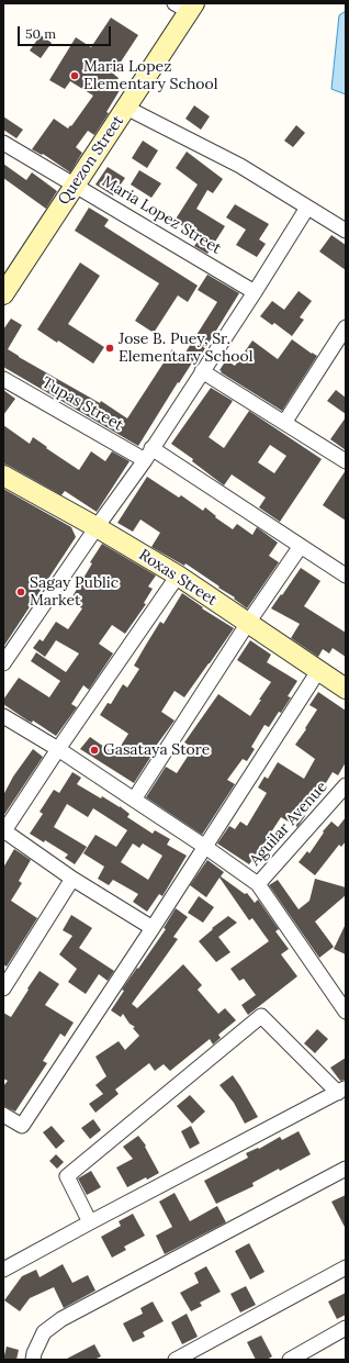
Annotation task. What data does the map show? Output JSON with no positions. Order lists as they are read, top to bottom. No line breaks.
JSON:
{"streets":{"street":["Quezon Street","Maria Lopez Street","Tupas Street","Roxas Street","Aguilar Avenue"]},"crossings":[["Quezon Street","Maria Lopez Street"]],"places":["Maria Lopez Elementary School","Jose B. Puey, Sr. Elementary School","Sagay Public Market","Gasataya Store"],"scale_bar":"50 m"}
